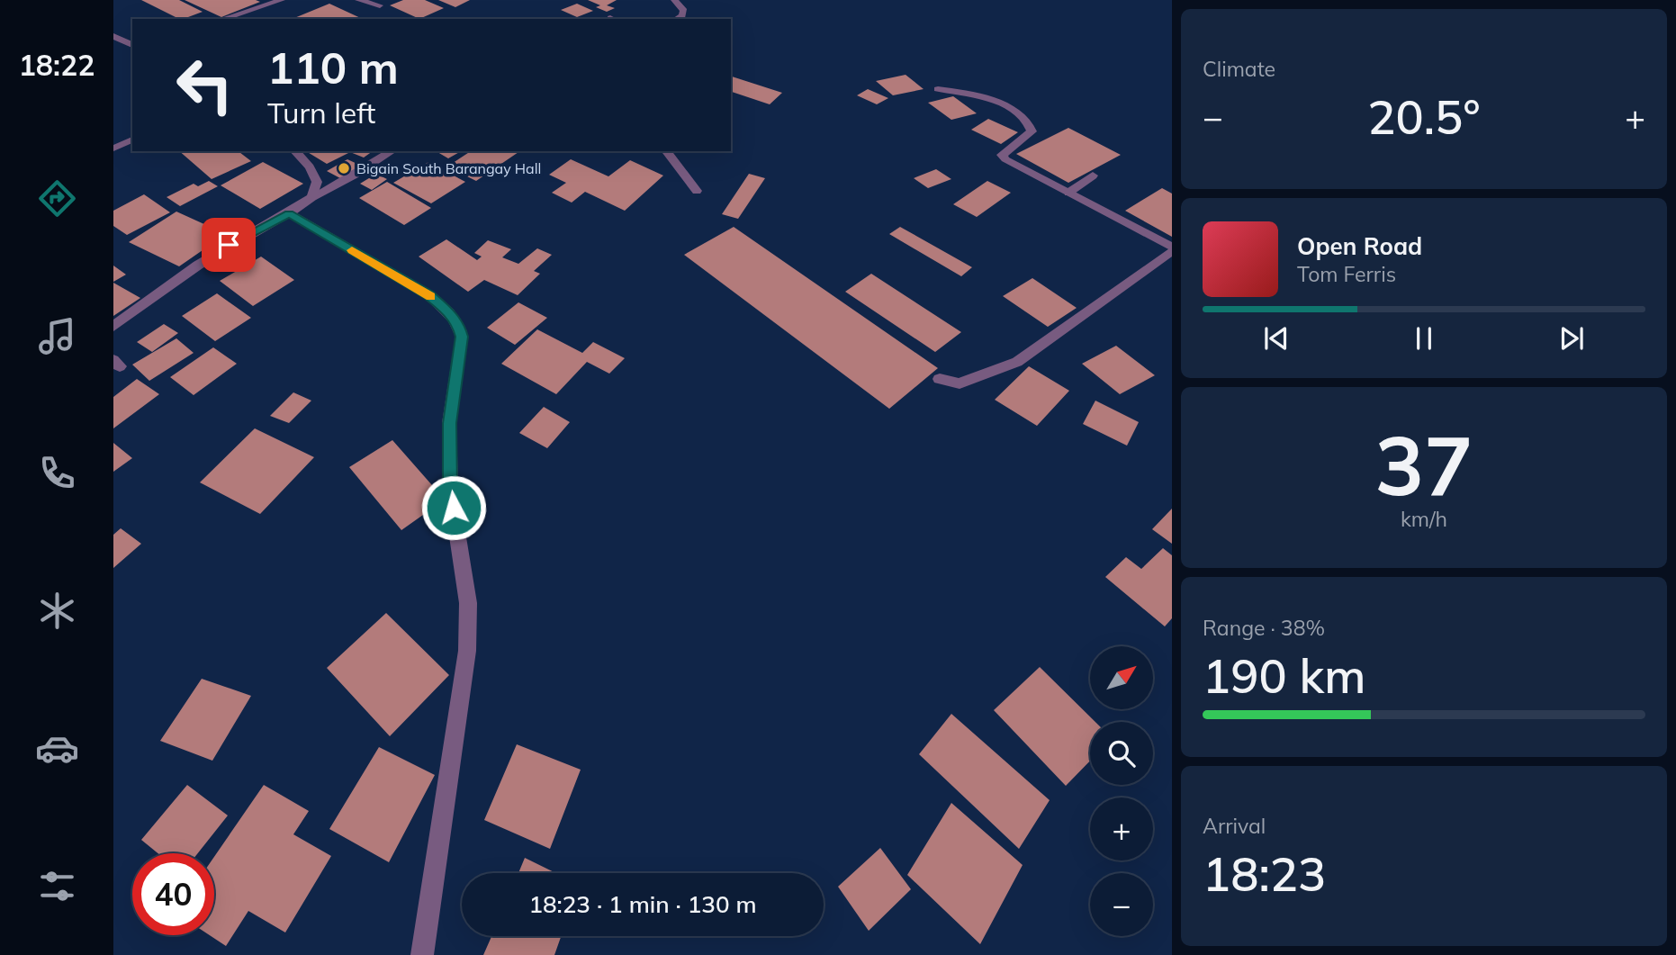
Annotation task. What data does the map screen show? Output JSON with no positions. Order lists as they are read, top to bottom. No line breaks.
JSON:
{"places":["Bigain South Barangay Hall"],"north":"top right","page":{"tabs":"18:22","tile":["Climate",["37","km/h"],["Range · 38%","190 km"],["Arrival","18:23"]],"turn":["110 m","Turn left"],"heat":["−","20.5°","+"],"song":["Open Road","Tom Ferris"],"map_buttons":["+","−"],"limit":"40","trip":"18:23 · 1 min · 130 m"}}
